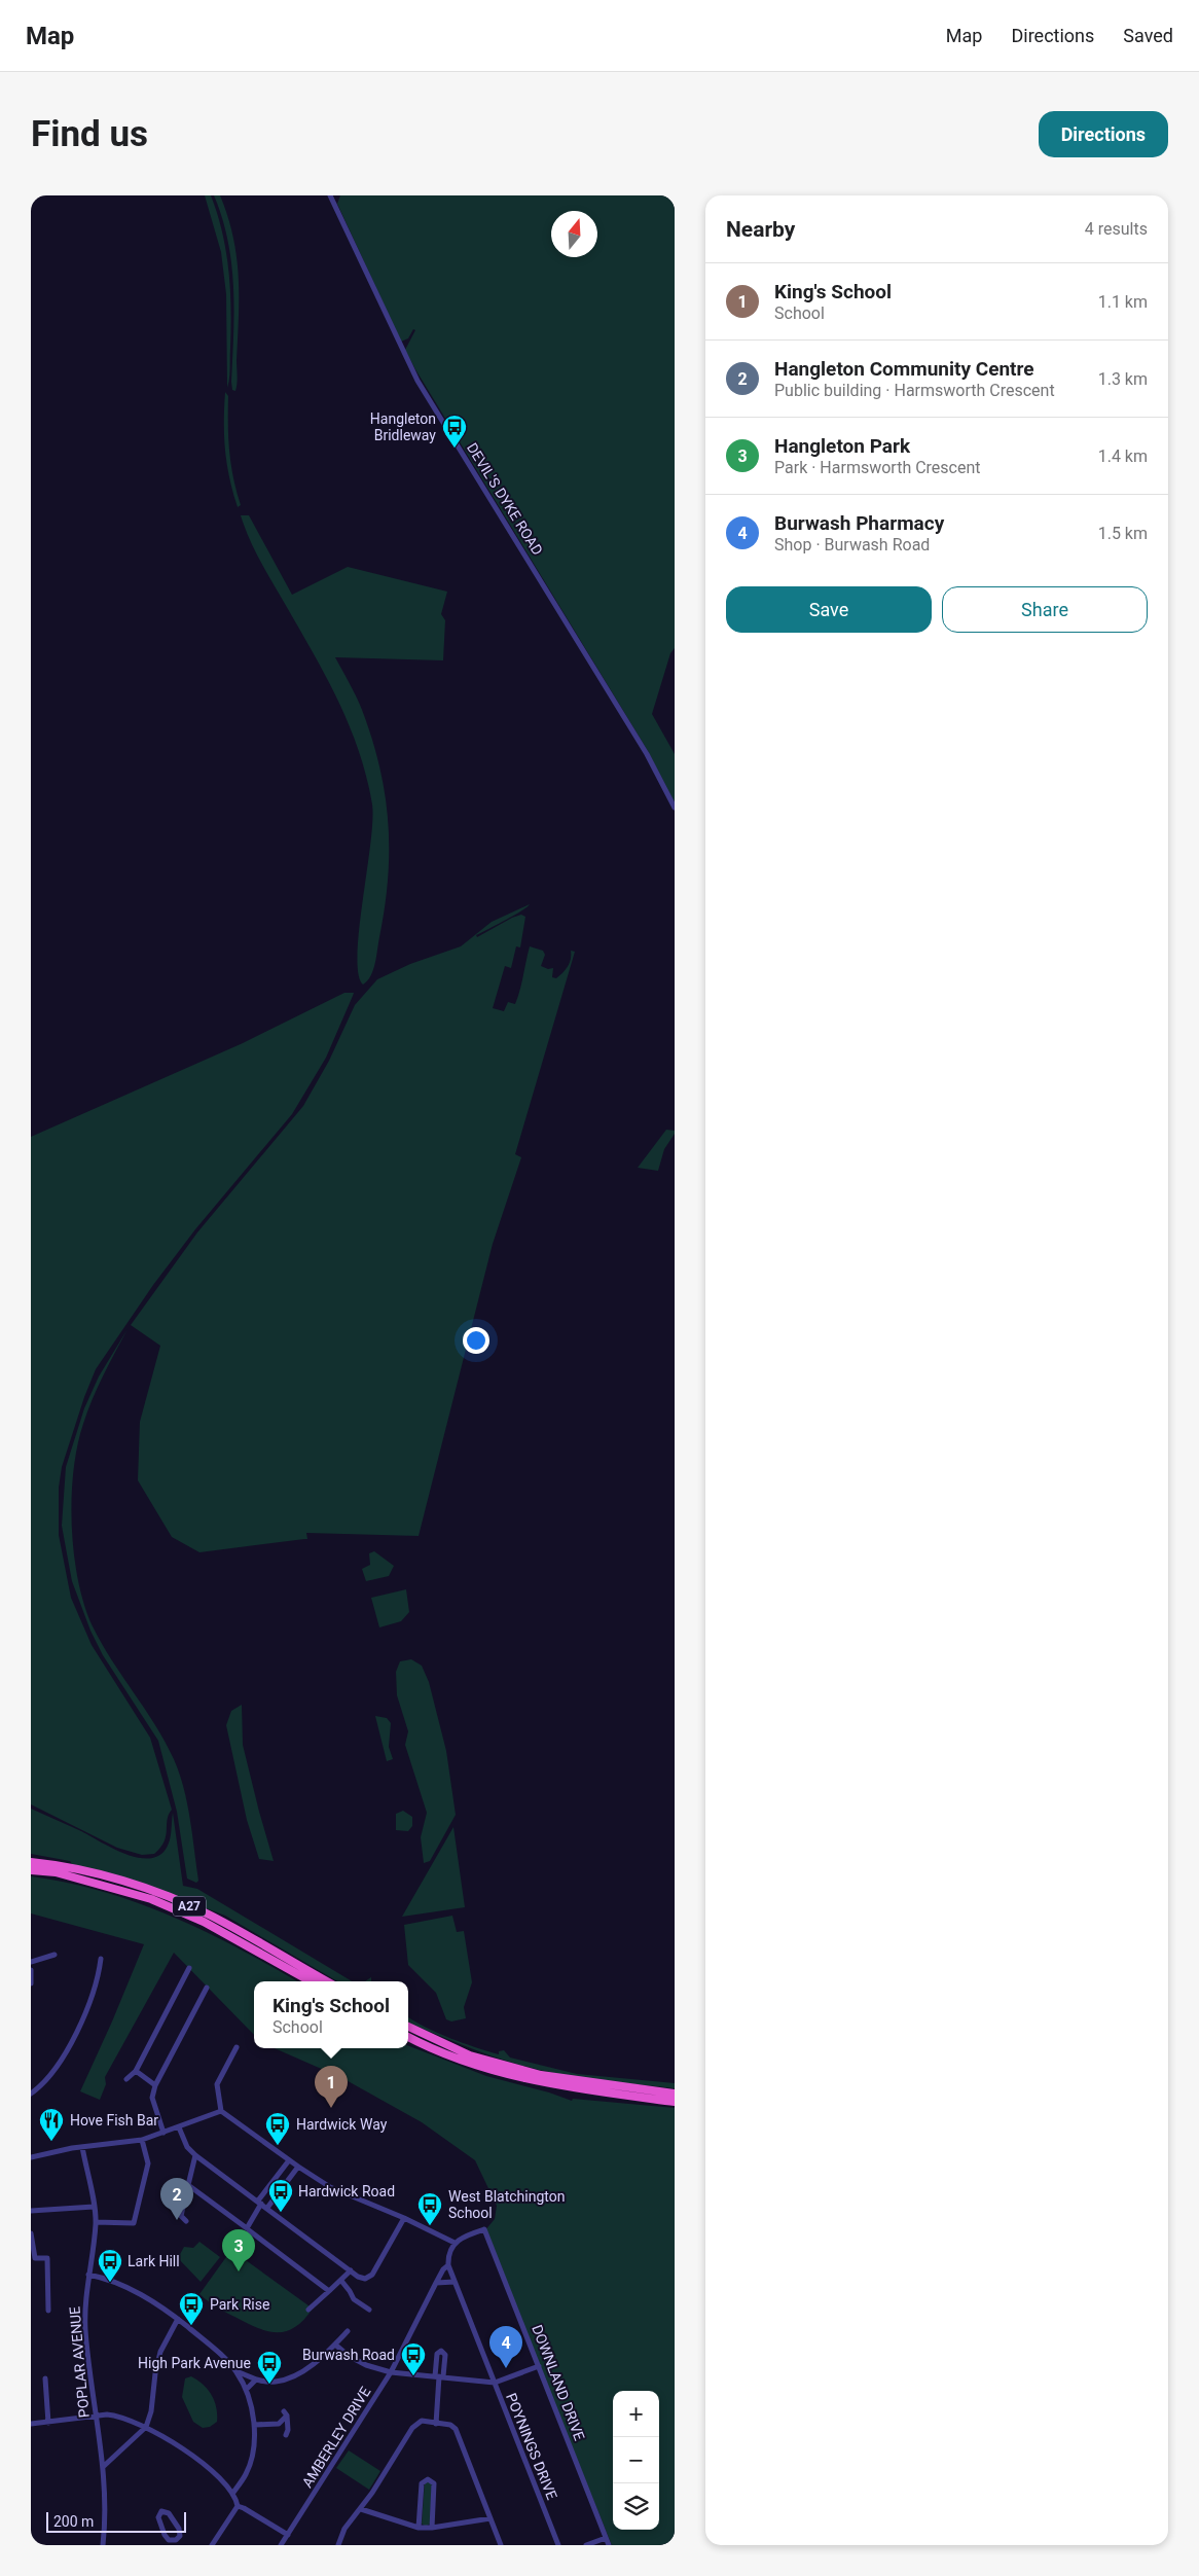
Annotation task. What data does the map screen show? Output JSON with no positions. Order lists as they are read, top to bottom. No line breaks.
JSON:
{"streets":{"highway":["A27"],"street":["DEVIL'S DYKE ROAD","POPLAR AVENUE","DOWNLAND DRIVE","AMBERLEY DRIVE","POYNINGS DRIVE"]},"crossings":[["AMBERLEY DRIVE","POYNINGS DRIVE"]],"places":{"bus stop":["Hangleton Bridleway","Hardwick Way","Hardwick Road","West Blatchington School","Lark Hill","Park Rise","Burwash Road","High Park Avenue"],"restaurant":["Hove Fish Bar"]},"scale_bar":"200 m","north":"top","page":{"header":"Map","nav":["Map","Directions","Saved"],"buttons":["Directions",["Save","Share"]],"title":"Find us","heading":["Nearby","4 results"],"list":[{"mark":"1","name":"King's School","note":"School","value":"1.1 km"},{"mark":"2","name":"Hangleton Community Centre","note":"Public building · Harmsworth Crescent","value":"1.3 km"},{"mark":"3","name":"Hangleton Park","note":"Park · Harmsworth Crescent","value":"1.4 km"},{"mark":"4","name":"Burwash Pharmacy","note":"Shop · Burwash Road","value":"1.5 km"}],"popup":["King's School","School"],"pins":["1","2","3","4"],"map_buttons":["+","−"],"scale":"200 m"}}
